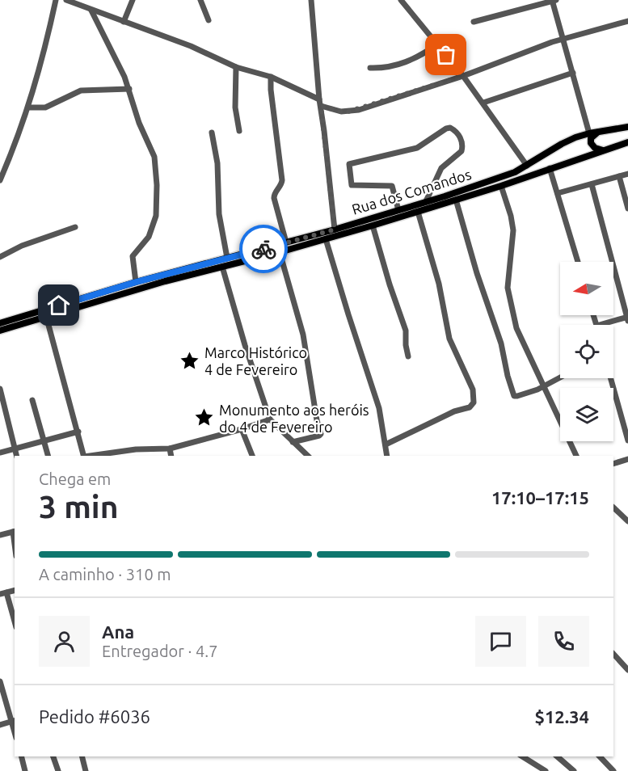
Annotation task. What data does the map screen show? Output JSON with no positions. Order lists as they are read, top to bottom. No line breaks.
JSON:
{"streets":{"main road":["Rua dos Comandos"]},"places":{"place":["Marco Histórico 4 de Fevereiro","Monumento aos heróis do 4 de Fevereiro"]},"north":"left","page":{"heading":["3 min","Chega em","17:10–17:15"],"panel":["Ana","Entregador · 4.7","Pedido #6036","$12.34"],"bar":"A caminho · 310 m"}}
